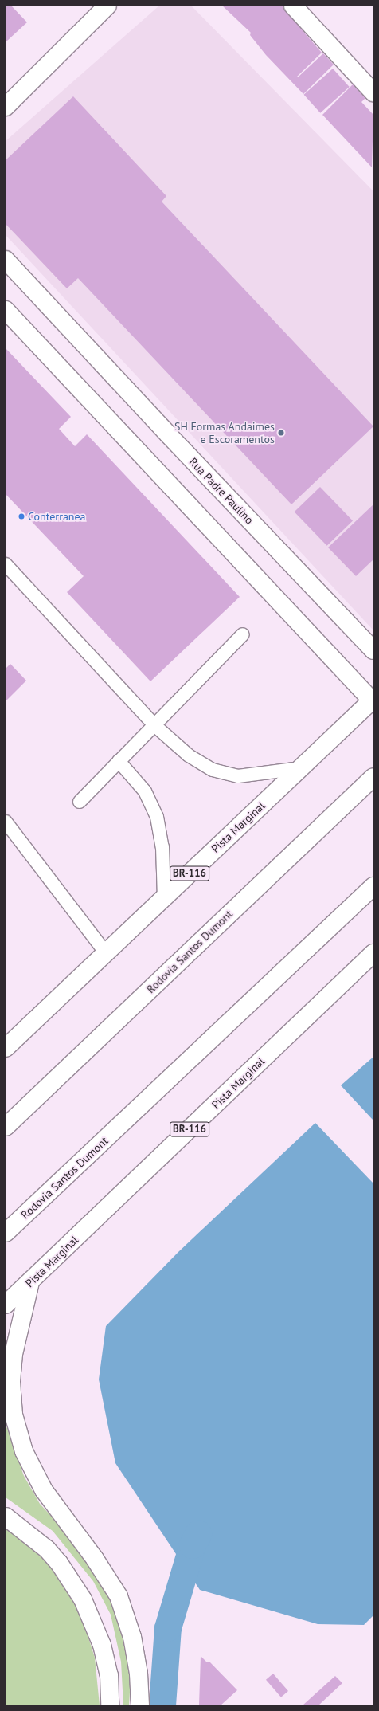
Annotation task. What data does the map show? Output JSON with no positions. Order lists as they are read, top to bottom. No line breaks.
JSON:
{"streets":{"main road":["Rua Padre Paulino","Pista Marginal","BR-116","Rodovia Santos Dumont"]},"places":["SH Formas Andaimes e Escoramentos","Conterranea"]}
